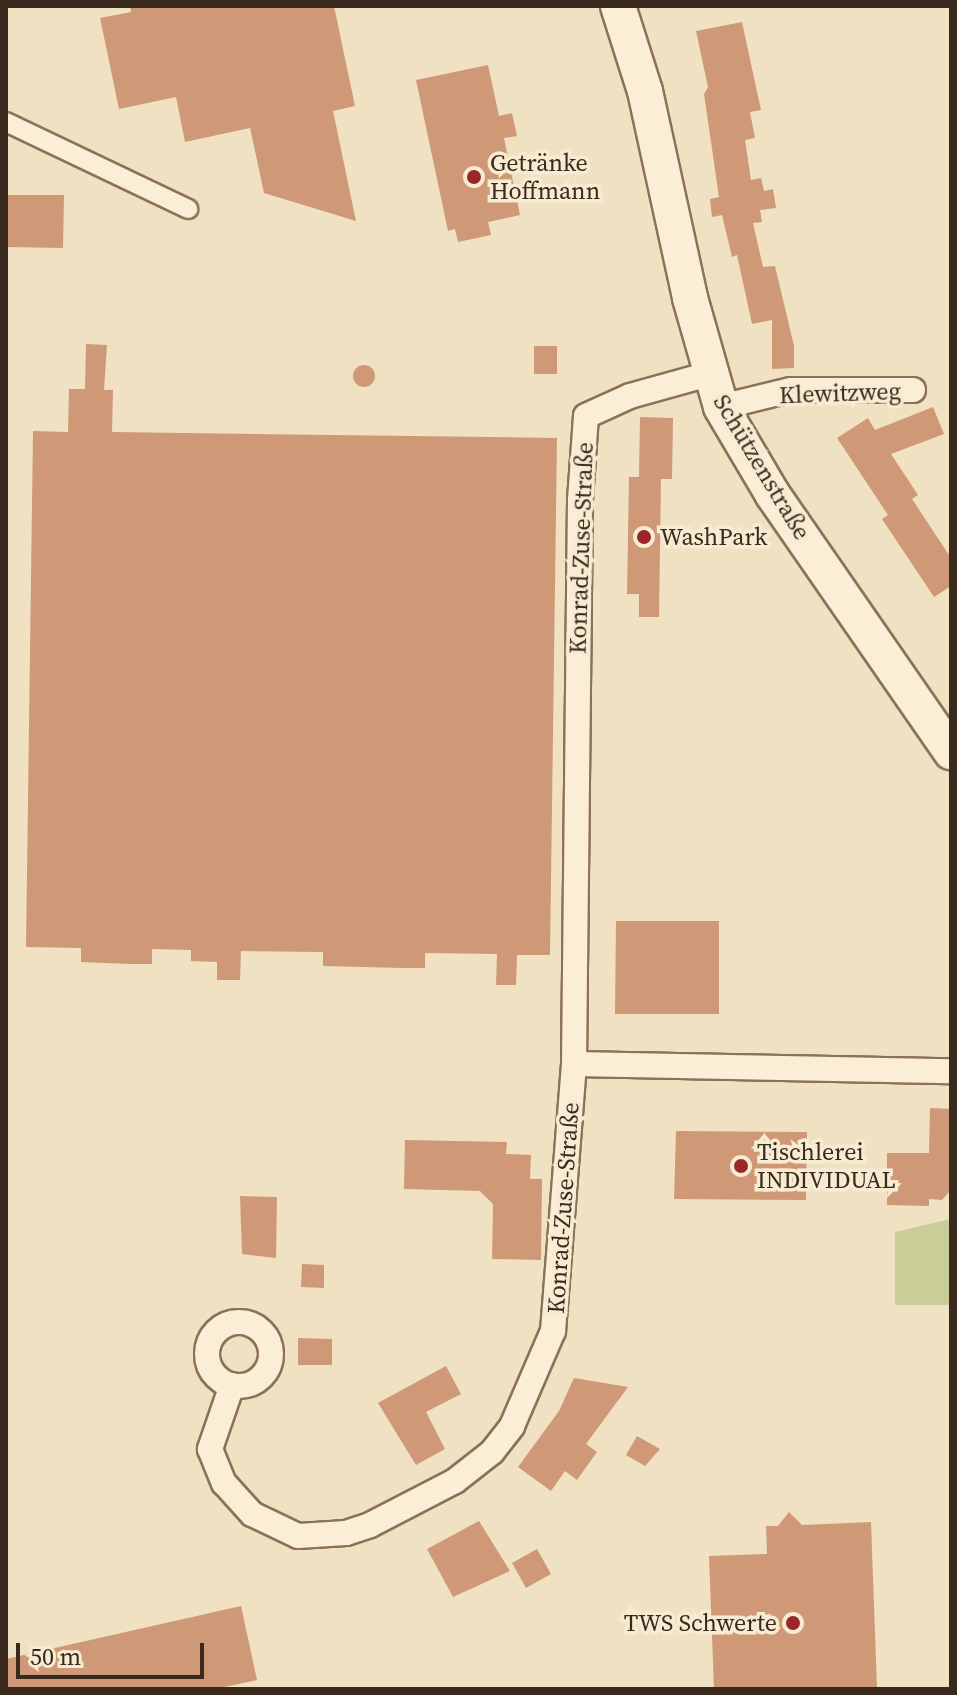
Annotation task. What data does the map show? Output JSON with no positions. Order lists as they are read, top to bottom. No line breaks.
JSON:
{"streets":{"main road":["Schützenstraße"],"street":["Klewitzweg","Konrad-Zuse-Straße"]},"crossings":[["Klewitzweg","Schützenstraße"],["Schützenstraße","Konrad-Zuse-Straße"]],"places":["Getränke Hoffmann","WashPark","Tischlerei INDIVIDUAL","TWS Schwerte"],"scale_bar":"50 m"}
